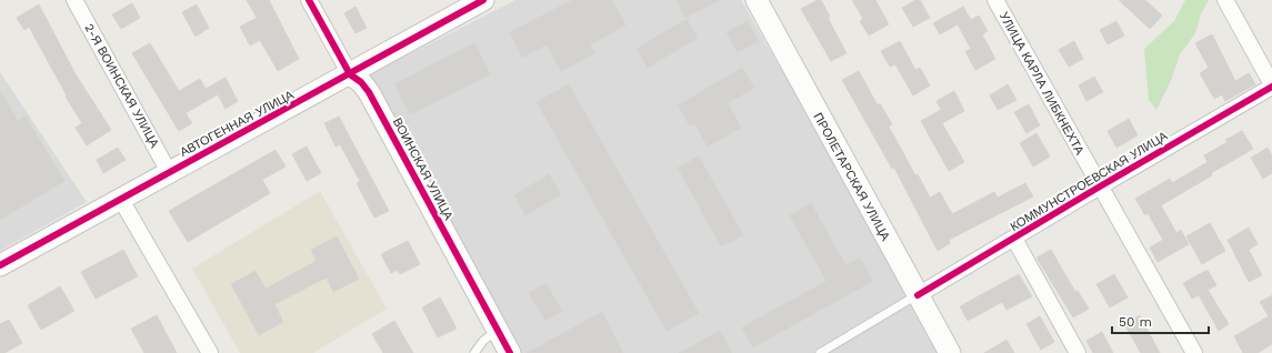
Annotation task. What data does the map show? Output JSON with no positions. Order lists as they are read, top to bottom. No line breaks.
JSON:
{"streets":{"street":["УЛИЦА КАРЛА ЛИБКНЕХТА","2-Я ВОИНСКАЯ УЛИЦА","АВТОГЕННАЯ УЛИЦА","ВОИНСКАЯ УЛИЦА","ПРОЛЕТАРСКАЯ УЛИЦА","КОММУНСТРОЕВСКАЯ УЛИЦА"]},"crossings":[["УЛИЦА КАРЛА ЛИБКНЕХТА","КОММУНСТРОЕВСКАЯ УЛИЦА"],["2-Я ВОИНСКАЯ УЛИЦА","АВТОГЕННАЯ УЛИЦА"],["АВТОГЕННАЯ УЛИЦА","ВОИНСКАЯ УЛИЦА"],["ПРОЛЕТАРСКАЯ УЛИЦА","КОММУНСТРОЕВСКАЯ УЛИЦА"]],"scale_bar":"50 m"}
